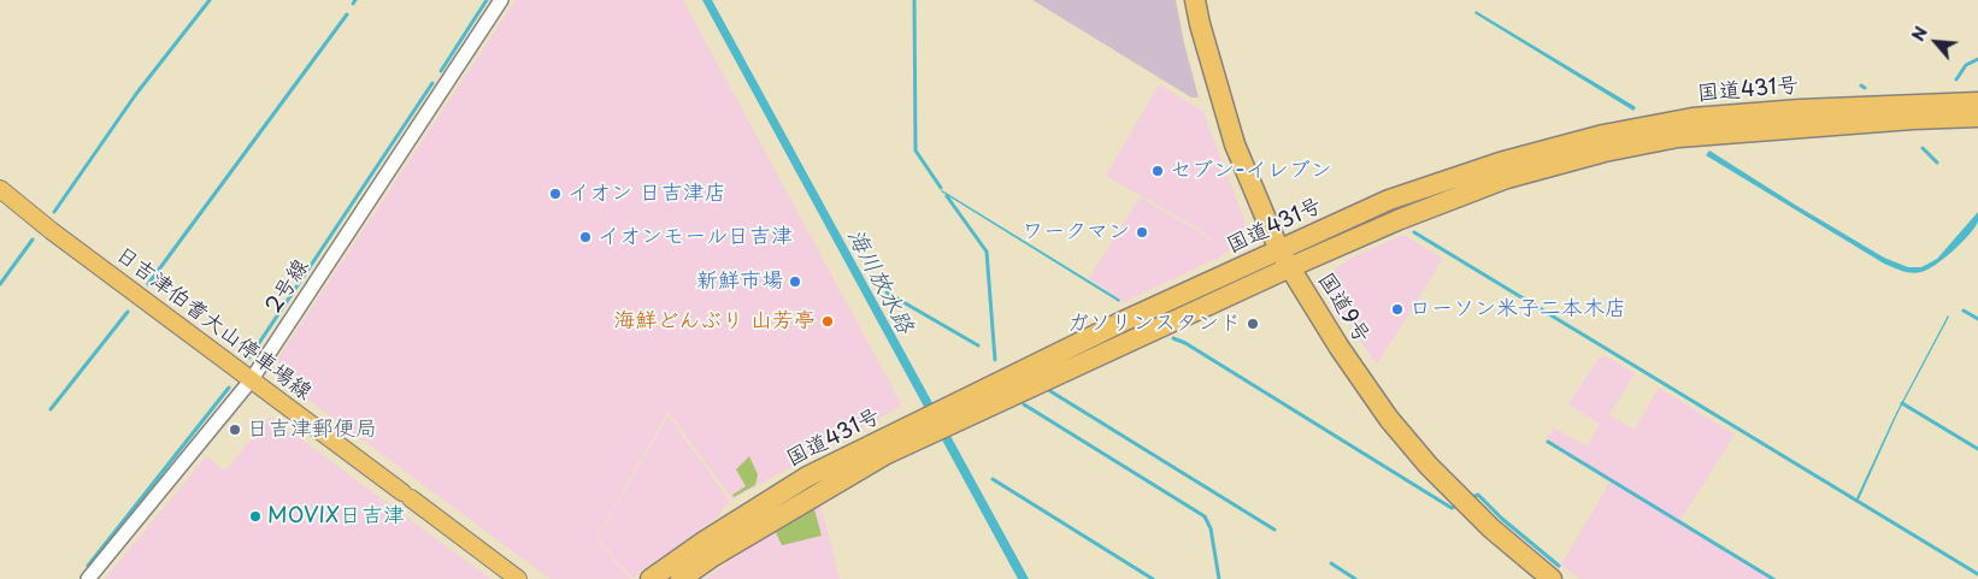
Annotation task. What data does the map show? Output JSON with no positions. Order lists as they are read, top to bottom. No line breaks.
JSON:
{"streets":{"highway":["国道431号","国道9号"],"main road":["日吉津伯耆大山停車場線"],"street":["2号線"]},"crossings":[["国道431号","国道9号"],["2号線","日吉津伯耆大山停車場線"]],"water":["海川放水路"],"places":["セブン-イレブン","イオン 日吉津店","ワークマン","イオンモール日吉津","新鮮市場","ローソン米子二本木店","海鮮どんぶり 山芳亭","ガソリンスタンド","日吉津郵便局","MOVIX日吉津"],"north":"top left"}
